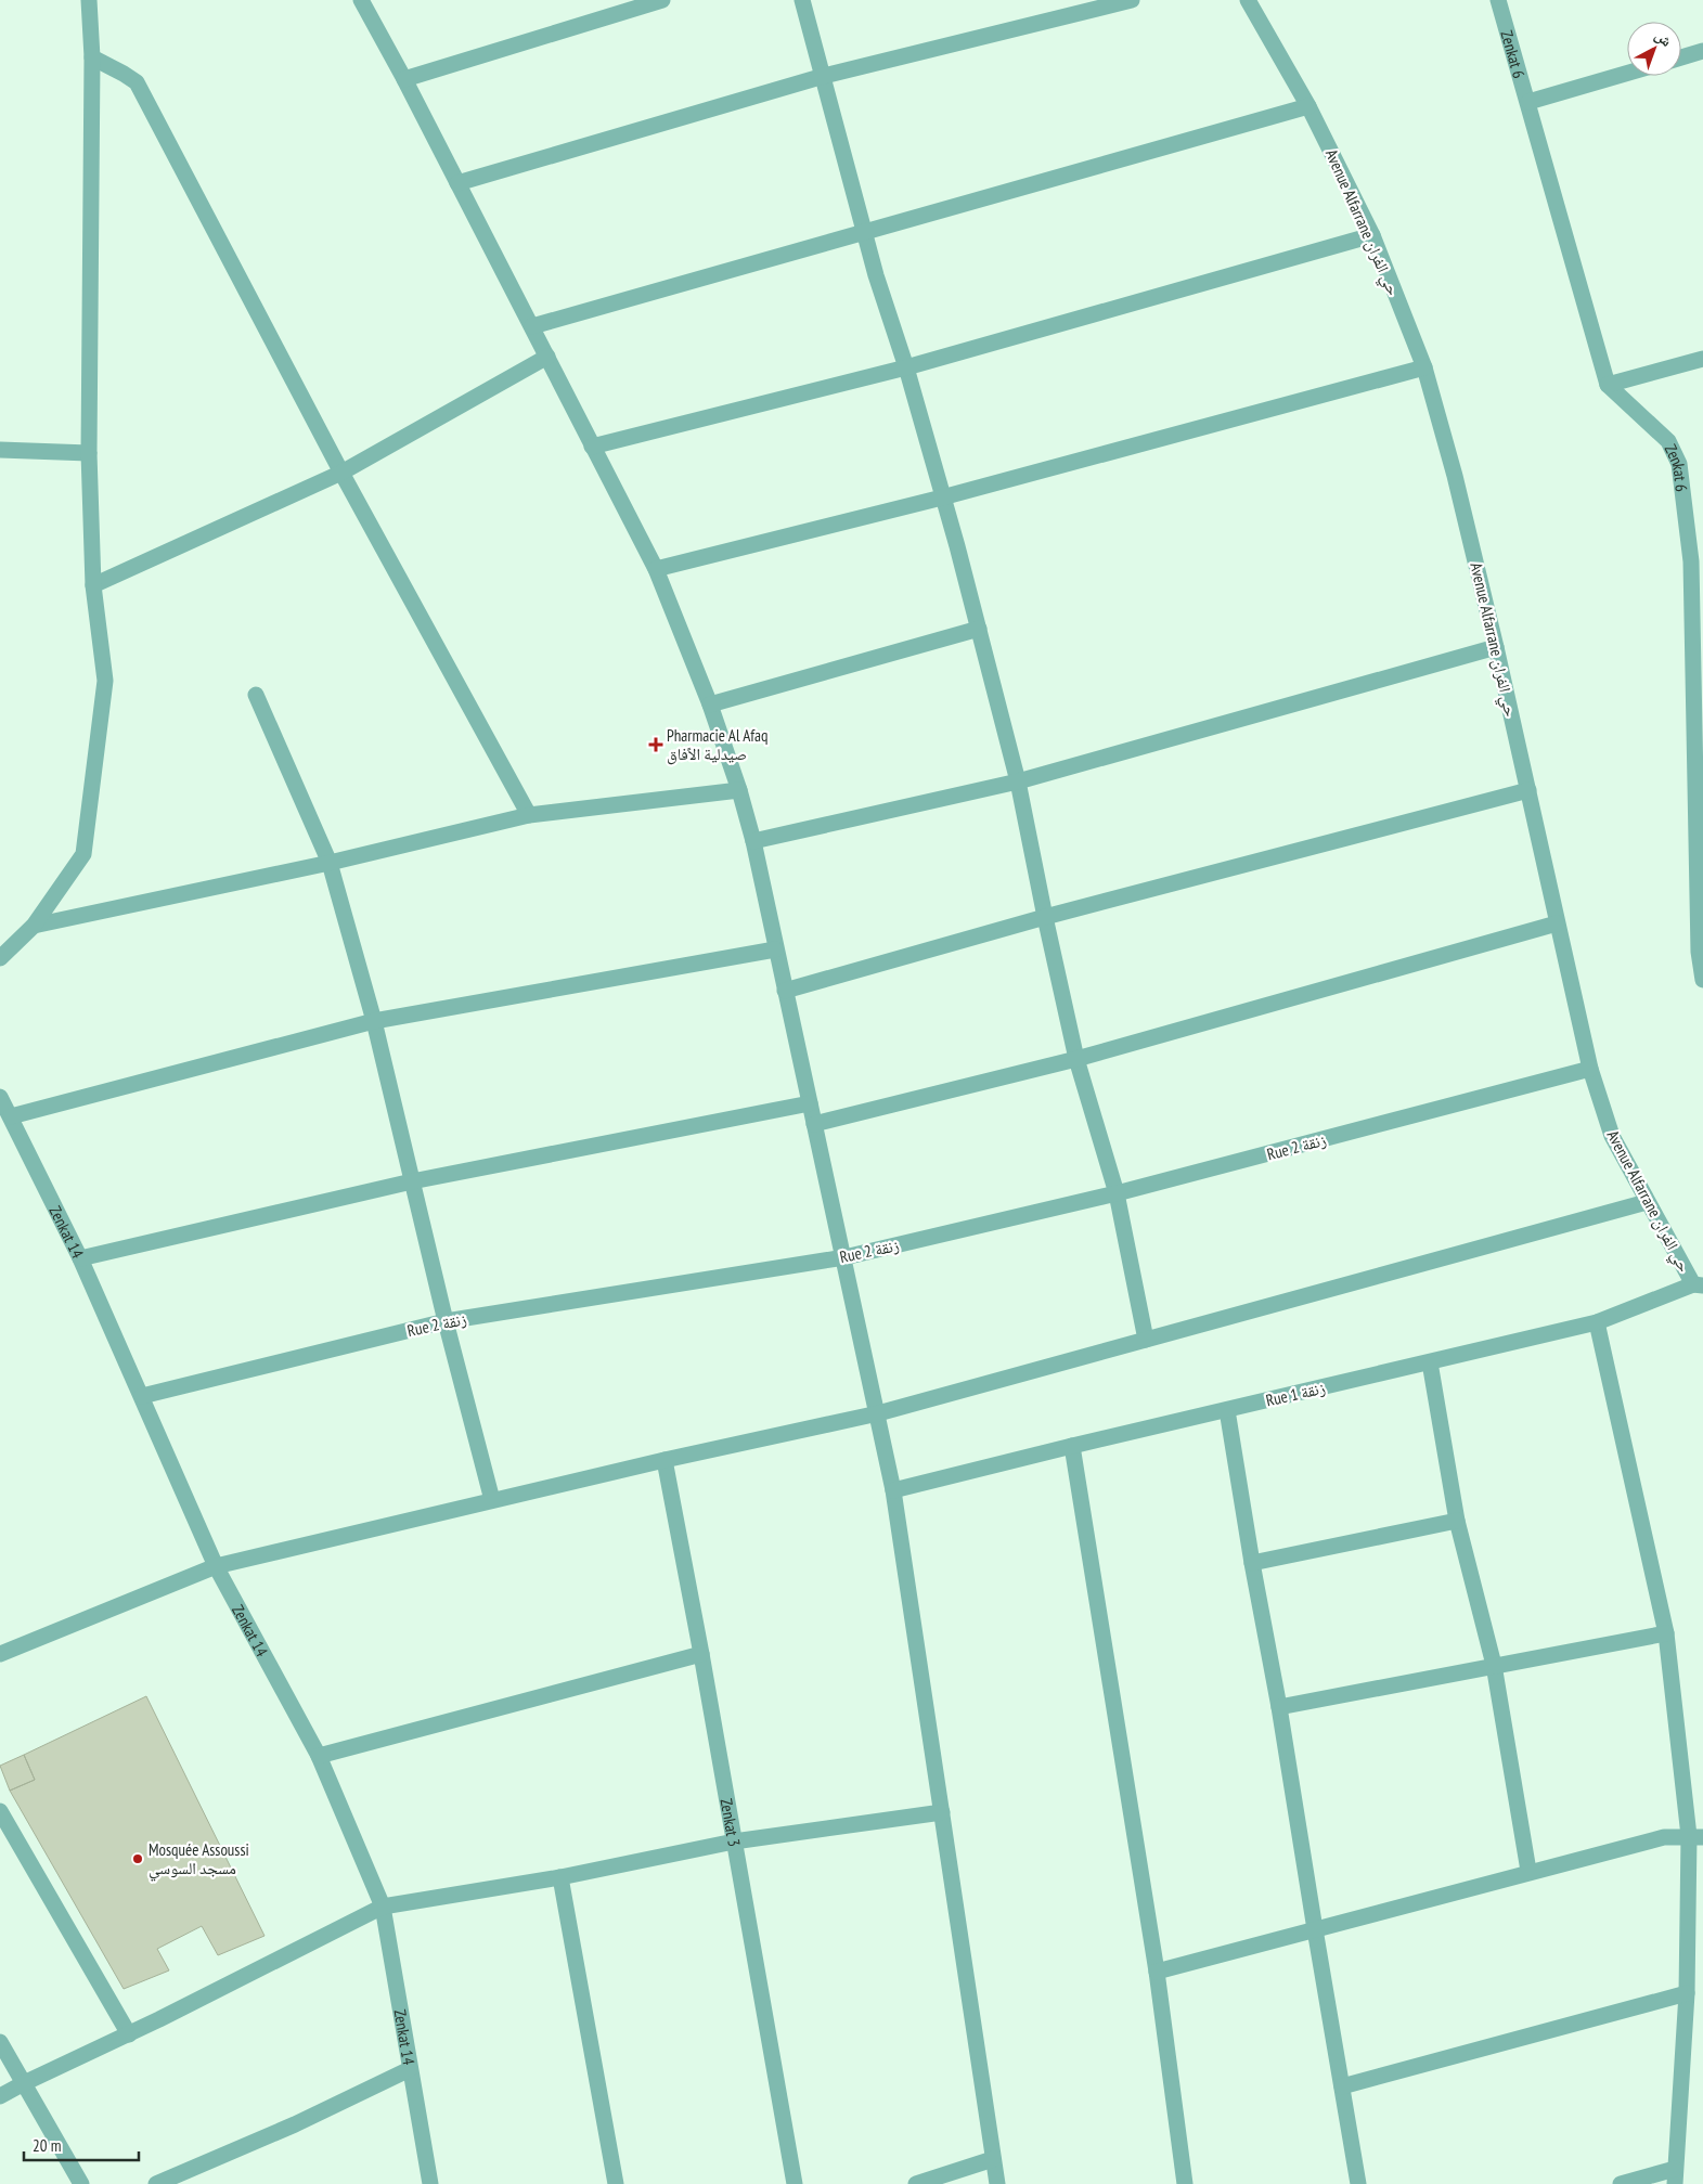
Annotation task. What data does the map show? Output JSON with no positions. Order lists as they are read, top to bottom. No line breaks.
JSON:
{"streets":{"street":["Zenkat 6","Avenue Alfarrane حي الفران","Rue 2 زنقة","Zenkat 14","Rue 1 زنقة","Zenkat 3"]},"crossings":[["Avenue Alfarrane حي الفران","Rue 2 زنقة"],["Avenue Alfarrane حي الفران","Rue 1 زنقة"],["Rue 2 زنقة","Zenkat 14"]],"places":{"health":["Pharmacie Al Afaq صيدلية الاًفاق"],"other":["Mosquée Assoussi مسجد السوسي"]},"scale_bar":"20 m","north":"top right"}
